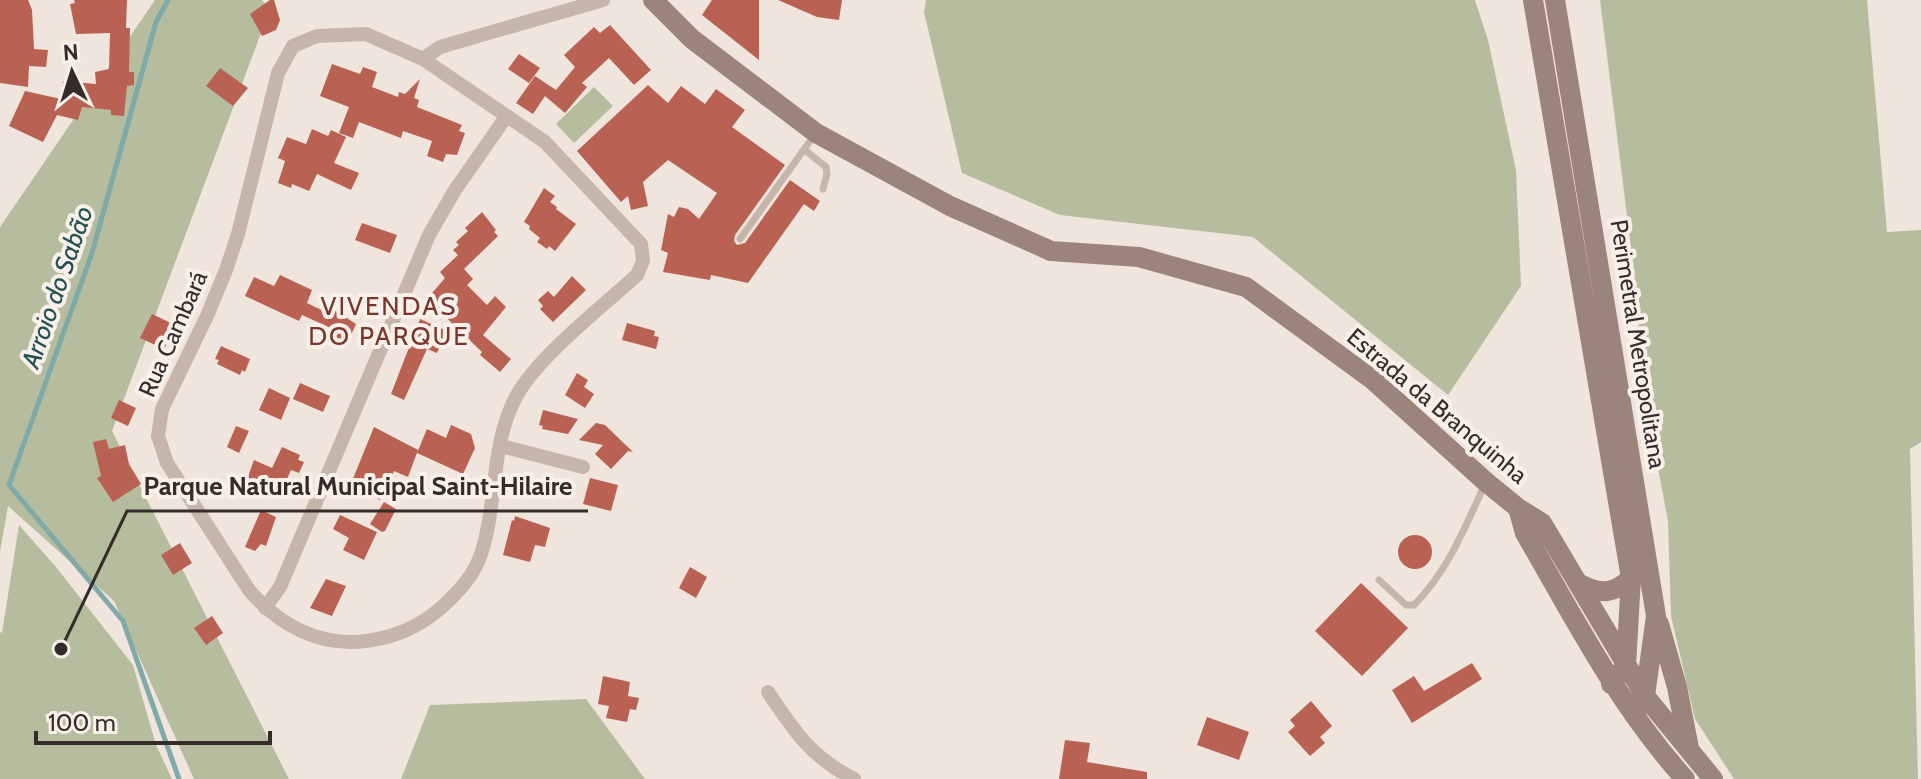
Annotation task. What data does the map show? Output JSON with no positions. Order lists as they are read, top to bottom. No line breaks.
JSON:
{"streets":{"main road":["Perimetral Metropolitana","Estrada da Branquinha"],"street":["Rua Cambará"]},"crossings":[["Perimetral Metropolitana","Estrada da Branquinha"]],"districts":["VIVENDAS DO PARQUE"],"water":["Arroio do Sabão"],"places":["Parque Natural Municipal Saint-Hilaire"],"scale_bar":"100 m","north":"top"}
